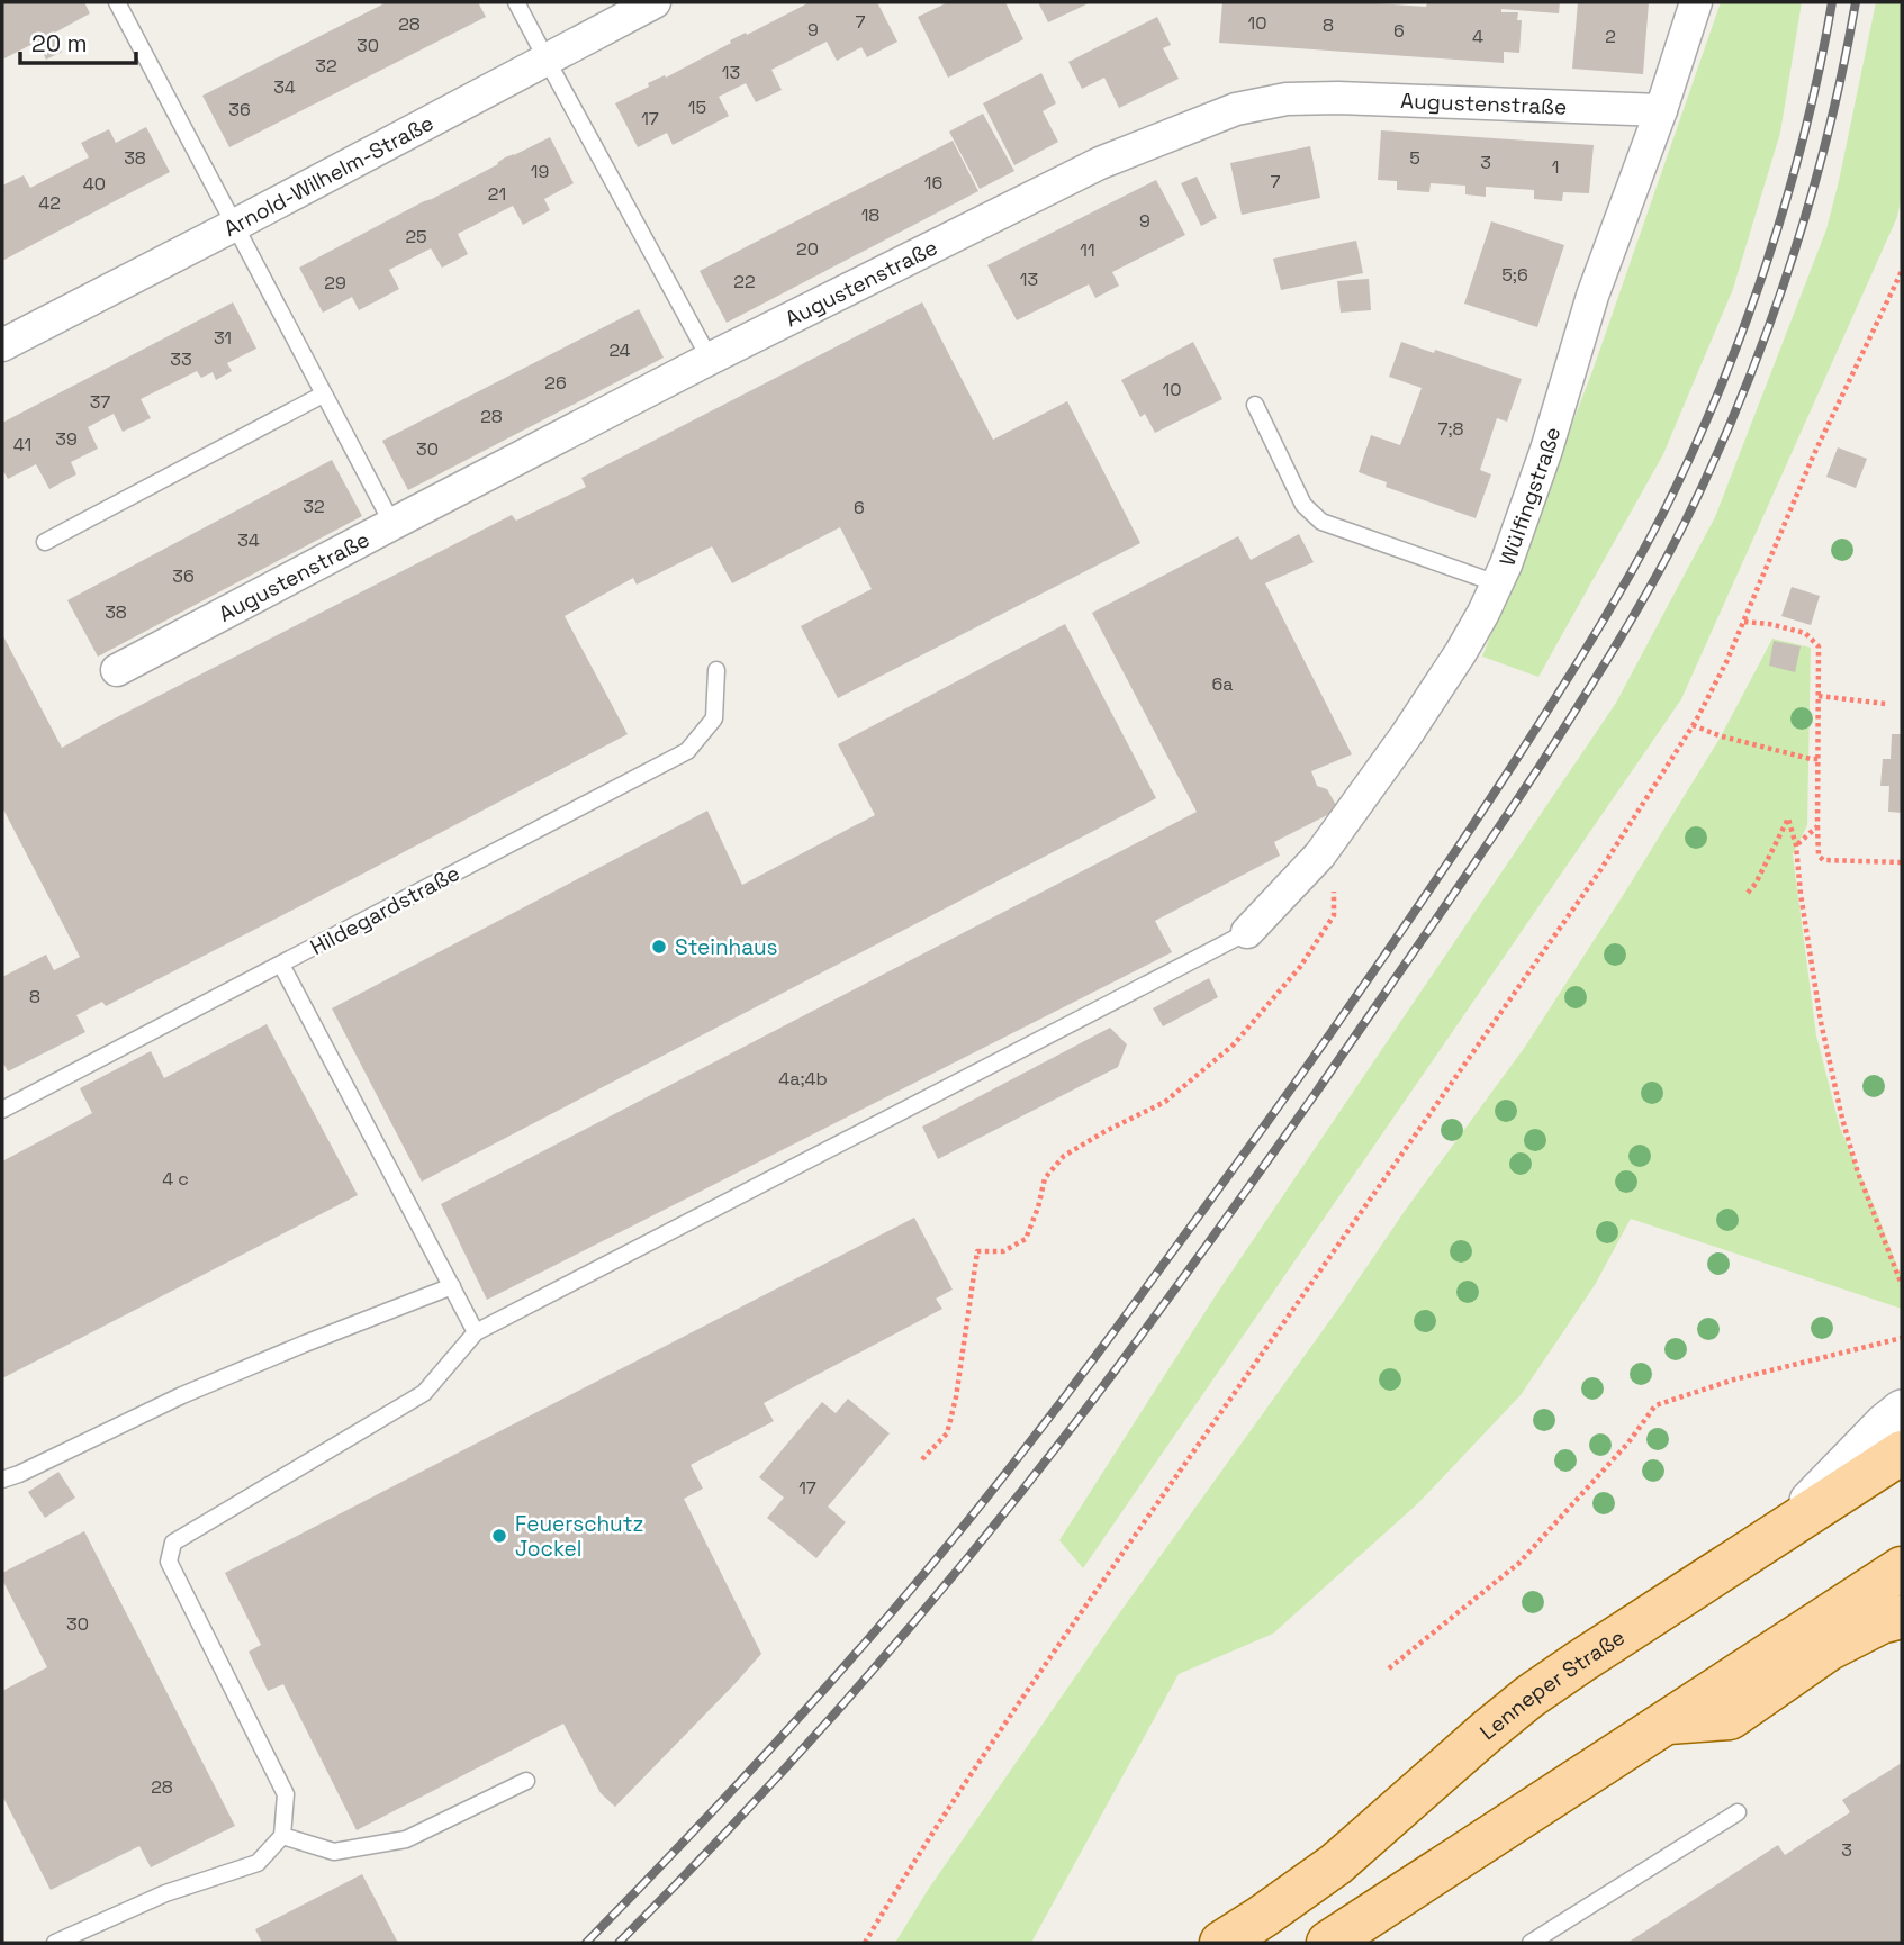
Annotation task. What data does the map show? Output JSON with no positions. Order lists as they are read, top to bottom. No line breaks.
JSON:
{"streets":{"main road":["Lenneper Straße"],"street":["Augustenstraße","Arnold-Wilhelm-Straße","Wülfingstraße"],"lane":["Hildegardstraße"]},"crossings":[["Augustenstraße","Wülfingstraße"]],"places":["Steinhaus","Feuerschutz Jockel"],"house_numbers":["7","10","28","8","9","6","4","2","30","32","13","34","15","36","17","38","5","3","1","19","7","16","40","21","42","18","9","25","20","11","5;6","13","22","29","31","24","33","26","10","37","28","7;8","39","41","30","32","6","34","36","38","6a","8","4a;4b","4 c","17","30","28","3"],"scale_bar":"20 m"}
